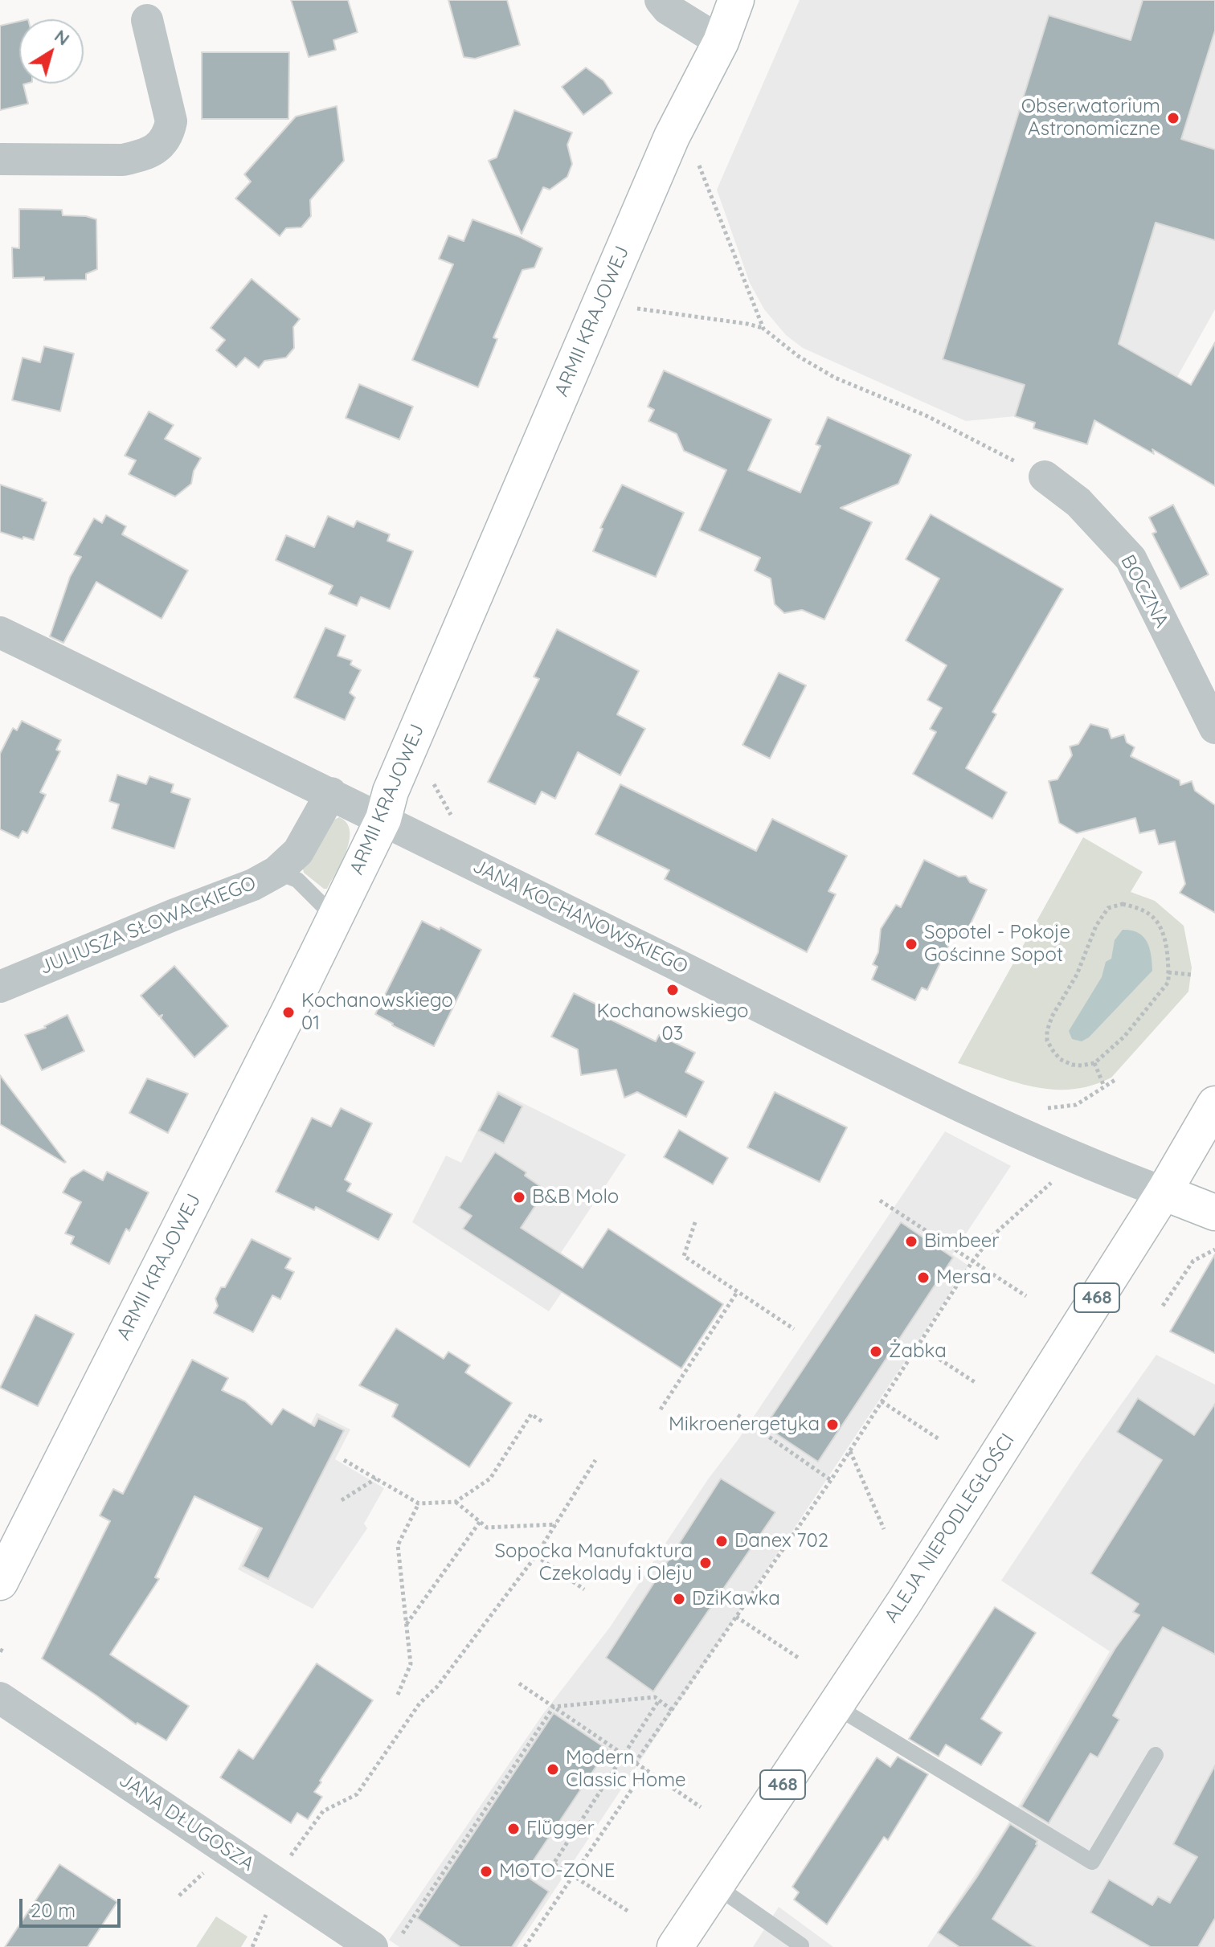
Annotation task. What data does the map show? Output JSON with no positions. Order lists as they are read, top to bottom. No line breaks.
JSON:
{"streets":{"street":["ARMII KRAJOWEJ","BOCZNA","JANA KOCHANOWSKIEGO","JULIUSZA SŁOWACKIEGO","468","ALEJA NIEPODLEGŁOŚCI","JANA DŁUGOSZA"]},"crossings":[["ARMII KRAJOWEJ","JANA KOCHANOWSKIEGO"],["JANA KOCHANOWSKIEGO","JULIUSZA SŁOWACKIEGO"],["JANA KOCHANOWSKIEGO","ALEJA NIEPODLEGŁOŚCI"]],"places":["Obserwatorium Astronomiczne","Sopotel - Pokoje Gościnne Sopot","Kochanowskiego 03","Kochanowskiego 01","B&B Molo","Bimbeer","Mersa","Żabka","Mikroenergetyka","Danex 702","Sopocka Manufaktura Czekolady i Oleju","DziKawka","Modern Classic Home","Flügger","MOTO-ZONE"],"scale_bar":"20 m","north":"top right"}
